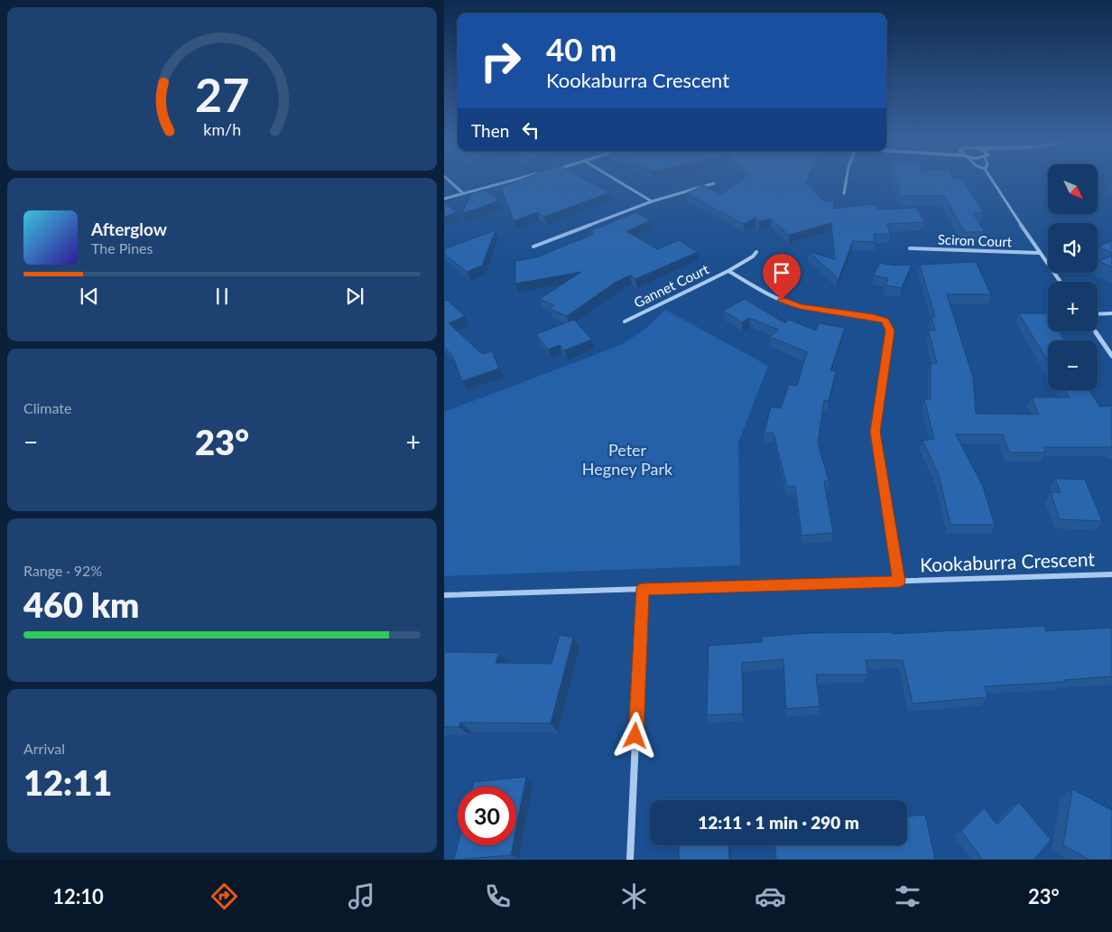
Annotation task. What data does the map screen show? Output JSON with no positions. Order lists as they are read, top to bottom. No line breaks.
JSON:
{"streets":{"street":["Sciron Court","Gannet Court","Kookaburra Crescent"]},"crossings":[["Gannet Court","Kookaburra Crescent"]],"parks":["Peter Hegney Park"],"north":"bottom right","page":{"turn":["40 m","Kookaburra Crescent"],"then":"Then","map_buttons":["+","−"],"song":["Afterglow","The Pines"],"tile":["Climate",["Range · 92%","460 km"],["Arrival","12:11"]],"heat":["−","23°","+"],"limit":"30","trip":"12:11 · 1 min · 290 m","tabs":["12:10","23°"],"gauge":["27","km/h"]}}
